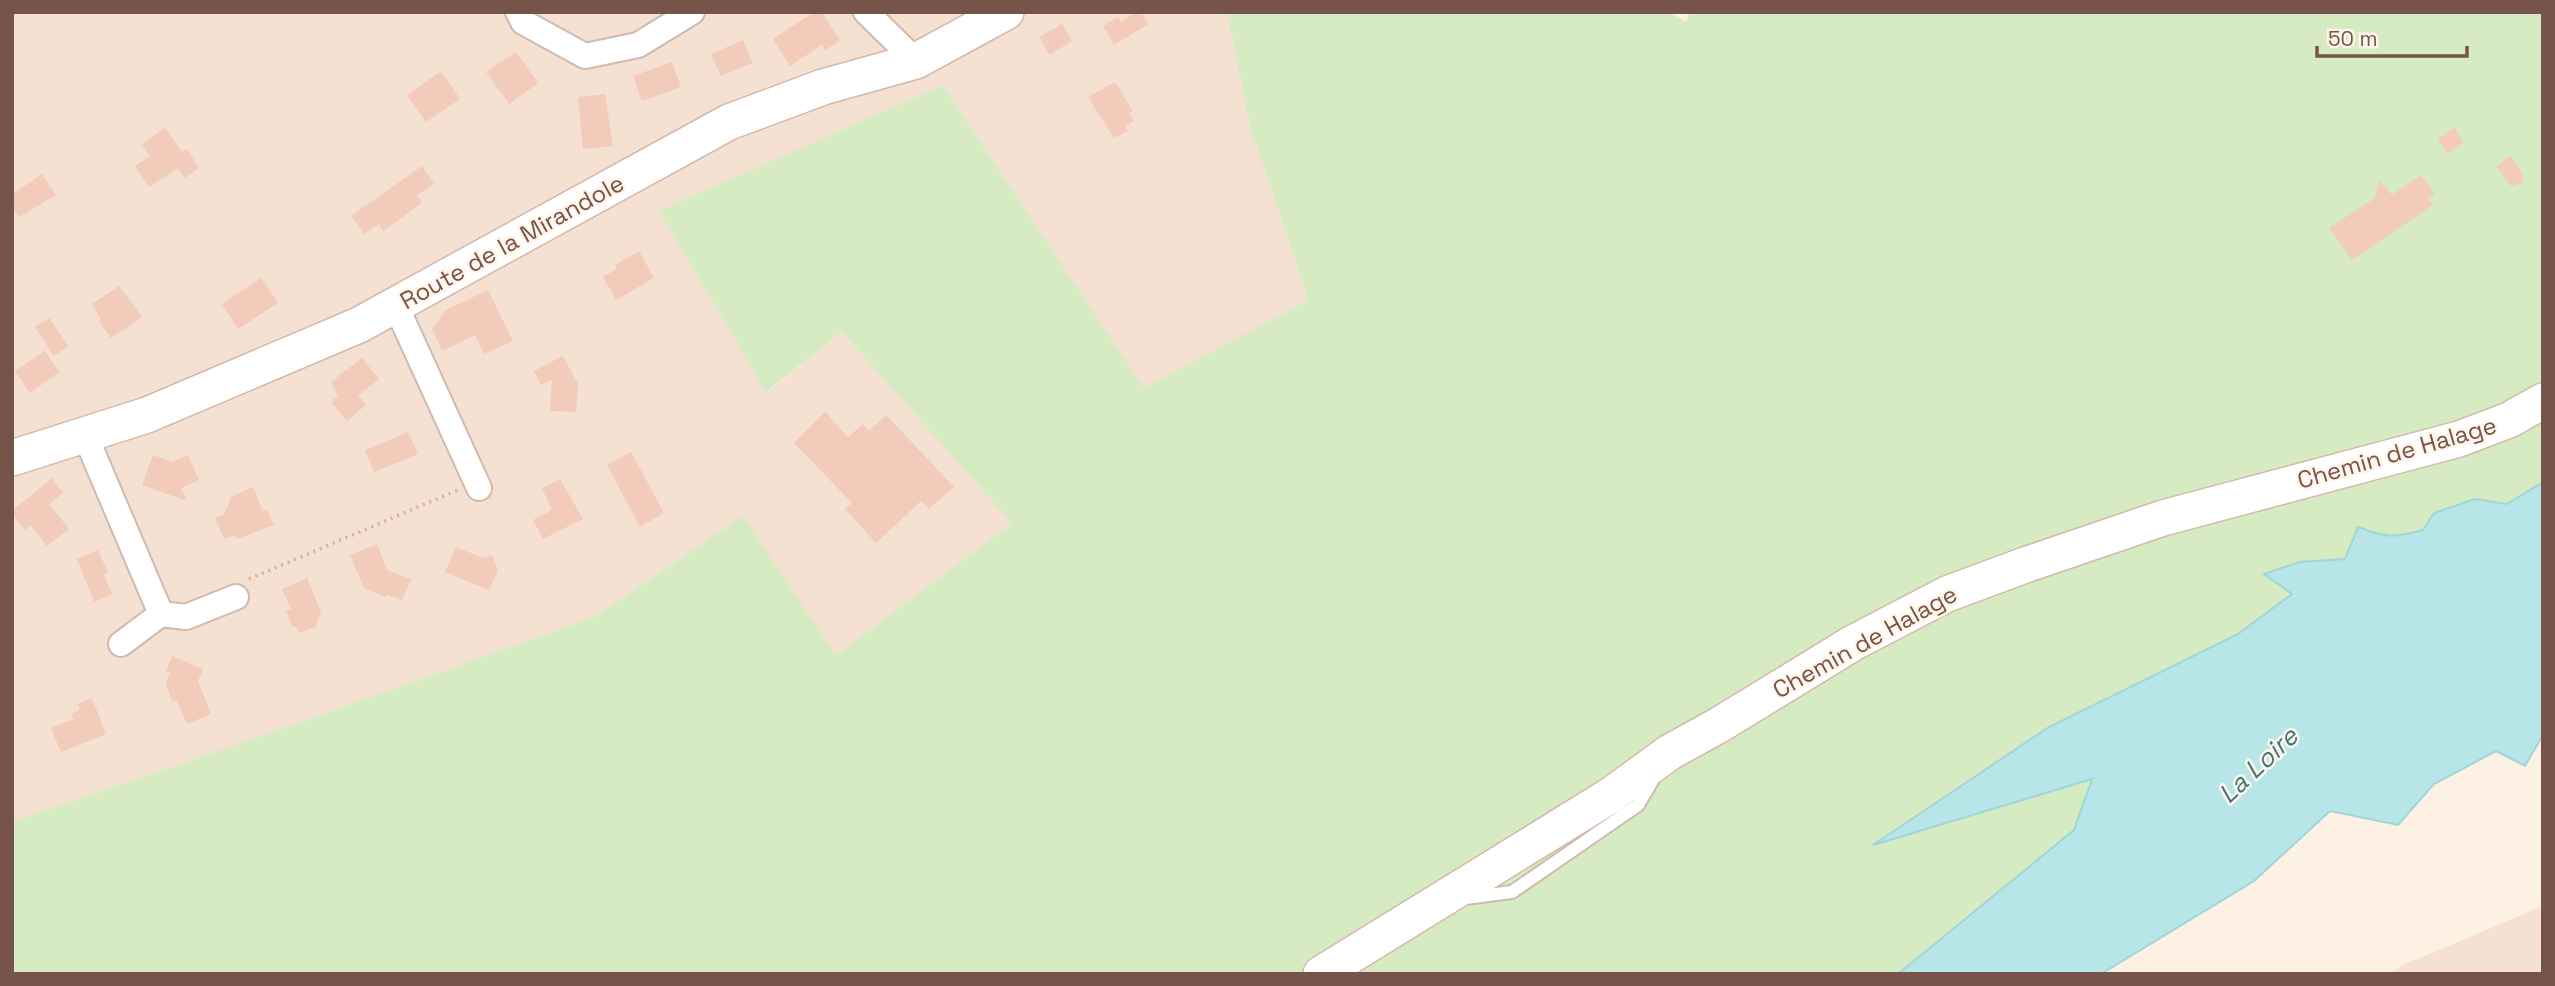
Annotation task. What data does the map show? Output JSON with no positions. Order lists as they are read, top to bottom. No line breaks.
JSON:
{"streets":{"main road":["Route de la Mirandole","Chemin de Halage"]},"water":["La Loire"],"scale_bar":"50 m"}
